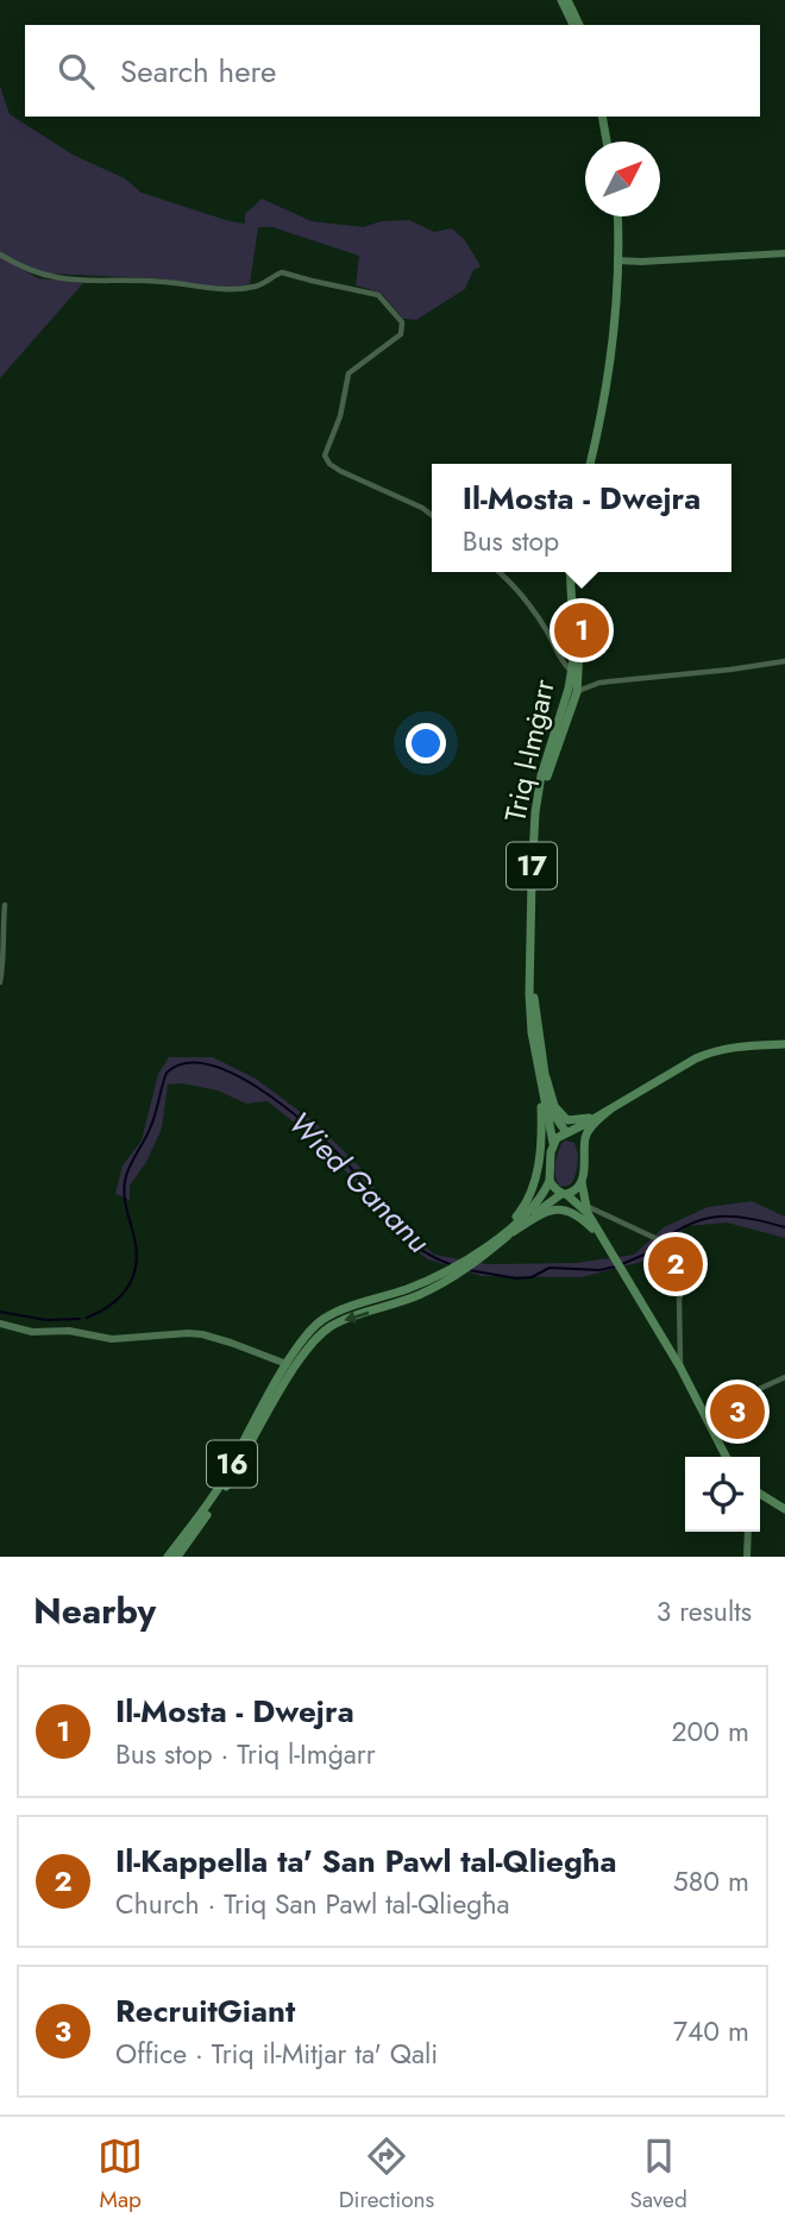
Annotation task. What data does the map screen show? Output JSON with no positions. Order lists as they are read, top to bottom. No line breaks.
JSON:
{"streets":{"main road":["Triq l-Imġarr","17","16"]},"crossings":[["Triq l-Imġarr","16"]],"water":["Wied Gananu"],"north":"top right","page":{"search":"Search here","popup":["Il-Mosta - Dwejra","Bus stop"],"pins":["1","2","3"],"heading":["Nearby","3 results"],"list":[{"mark":"1","name":"Il-Mosta - Dwejra","note":"Bus stop · Triq l-Imġarr","value":"200 m"},{"mark":"2","name":"Il-Kappella ta' San Pawl tal-Qliegħa","note":"Church · Triq San Pawl tal-Qliegħa","value":"580 m"},{"mark":"3","name":"RecruitGiant","note":"Office · Triq il-Mitjar ta' Qali","value":"740 m"}],"nav":["Map","Directions","Saved"]}}
